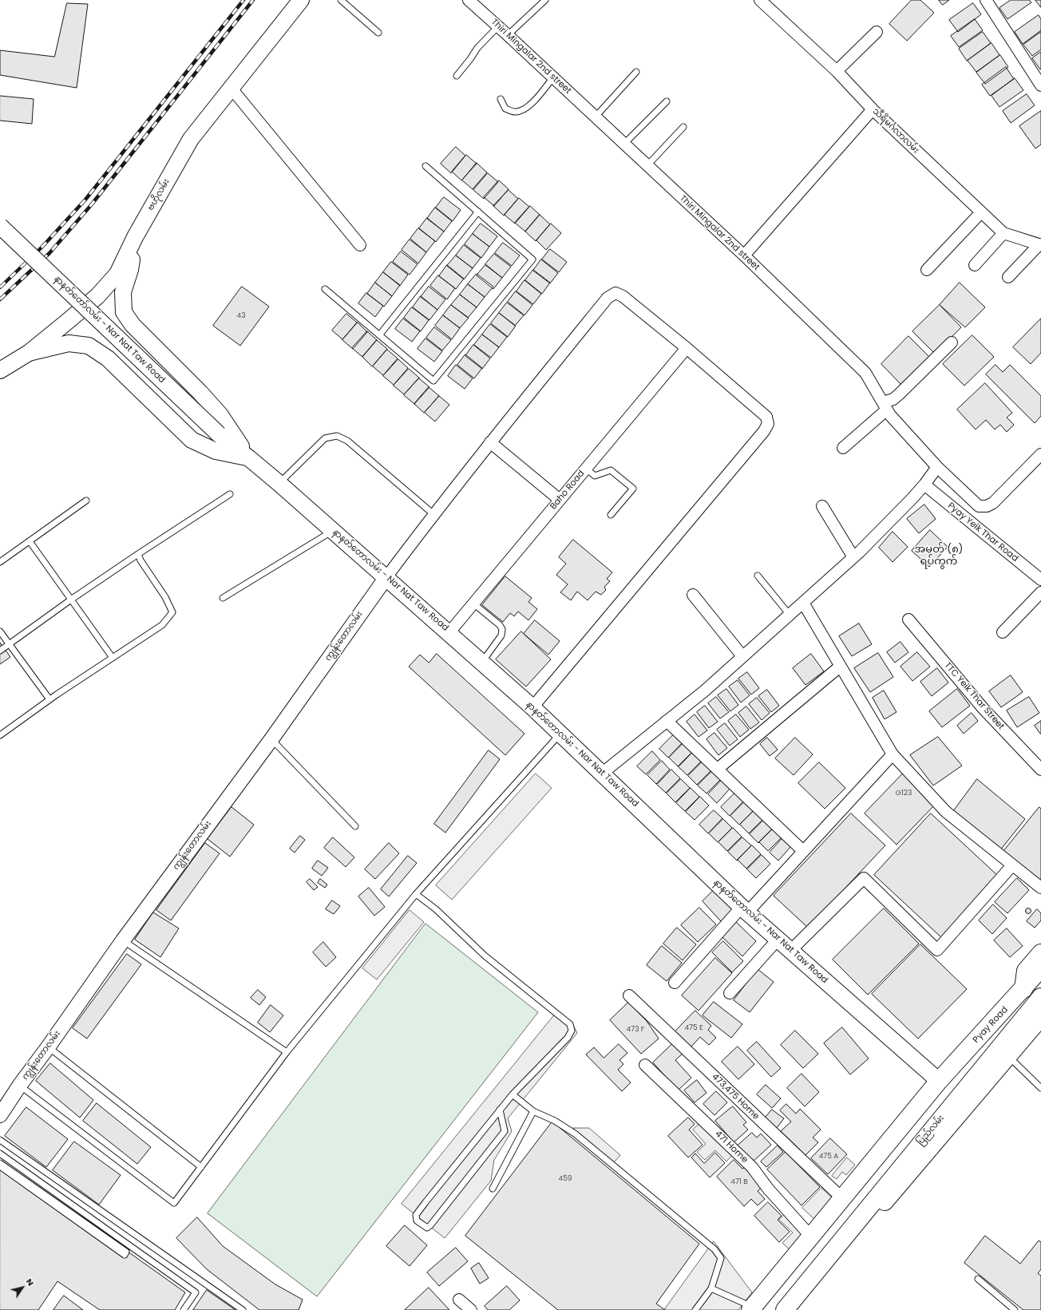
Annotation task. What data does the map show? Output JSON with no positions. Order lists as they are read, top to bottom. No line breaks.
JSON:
{"streets":{"main road":["ဗဟိုလမ်း","နာနတ်တော်လမ်း - Nar Nat Taw Road","နာနတ်တောလမ်း - Nar Nat Taw Road","Pyay Road","ပြည်လမ်း"],"street":["Thiri Mingalar 2nd street","သီရိမင်္ဂလာလမ်း","Baho Road","Pyay Yeik Thar Road","ကျွန်းတောလမ်း","TTC Yeik Thar Street","473,475 Home","471 Home"]},"crossings":[["နာနတ်တော်လမ်း - Nar Nat Taw Road","နာနတ်တောလမ်း - Nar Nat Taw Road"],["Baho Road","နာနတ်တောလမ်း - Nar Nat Taw Road"],["နာနတ်တောလမ်း - Nar Nat Taw Road","ကျွန်းတောလမ်း"],["နာနတ်တောလမ်း - Nar Nat Taw Road","Pyay Road"]],"districts":["အမှတ် (၈) ရပ်ကွက်"],"house_numbers":["43","G123","475 E","473 F","475 A","459","471 B"],"north":"top right"}
